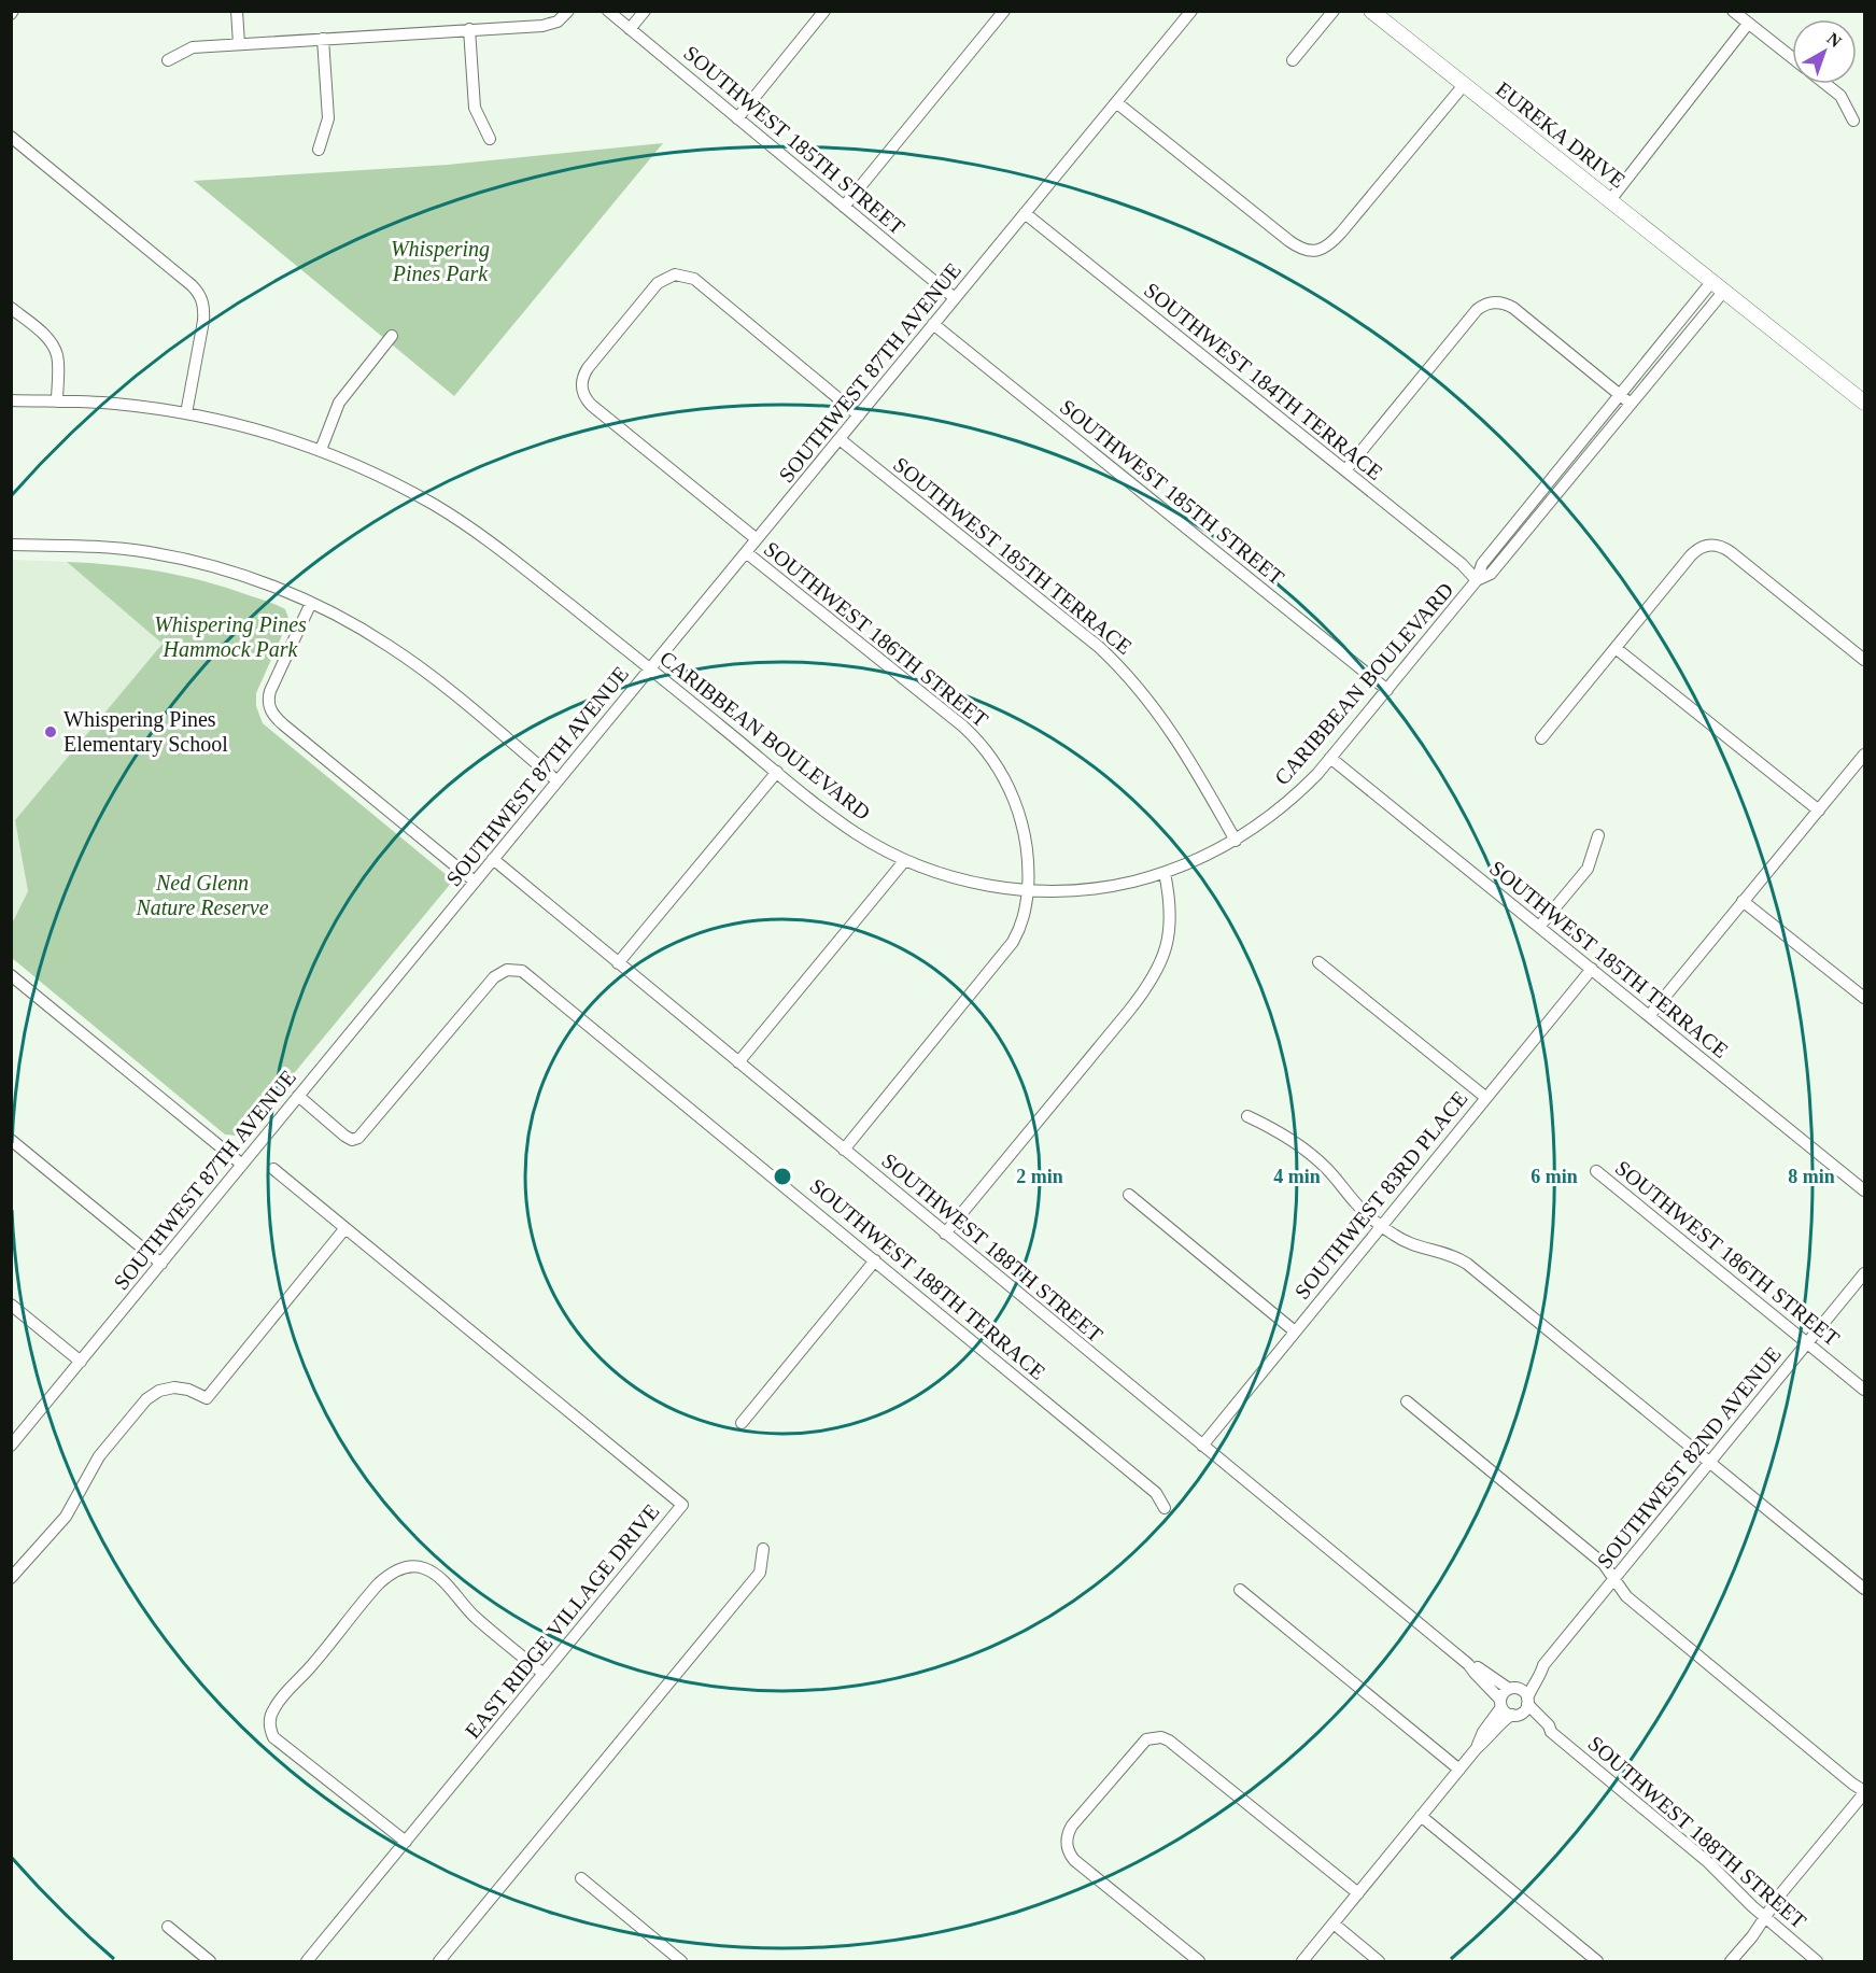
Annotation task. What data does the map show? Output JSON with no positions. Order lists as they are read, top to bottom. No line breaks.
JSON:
{"streets":{"main road":["EUREKA DRIVE"],"street":["SOUTHWEST 185TH STREET","SOUTHWEST 87TH AVENUE","SOUTHWEST 184TH TERRACE","SOUTHWEST 185TH TERRACE","SOUTHWEST 186TH STREET","CARIBBEAN BOULEVARD","SOUTHWEST 83RD PLACE","SOUTHWEST 188TH STREET","SOUTHWEST 188TH TERRACE","SOUTHWEST 82ND AVENUE","EAST RIDGE VILLAGE DRIVE"]},"crossings":[["EUREKA DRIVE","CARIBBEAN BOULEVARD"],["SOUTHWEST 185TH STREET","SOUTHWEST 87TH AVENUE"],["SOUTHWEST 185TH STREET","CARIBBEAN BOULEVARD"],["SOUTHWEST 87TH AVENUE","SOUTHWEST 184TH TERRACE"],["SOUTHWEST 87TH AVENUE","SOUTHWEST 185TH TERRACE"],["SOUTHWEST 87TH AVENUE","SOUTHWEST 186TH STREET"],["SOUTHWEST 87TH AVENUE","CARIBBEAN BOULEVARD"],["SOUTHWEST 87TH AVENUE","SOUTHWEST 188TH STREET"],["SOUTHWEST 87TH AVENUE","SOUTHWEST 188TH TERRACE"],["SOUTHWEST 184TH TERRACE","CARIBBEAN BOULEVARD"],["SOUTHWEST 185TH TERRACE","CARIBBEAN BOULEVARD"],["SOUTHWEST 185TH TERRACE","SOUTHWEST 83RD PLACE"],["SOUTHWEST 186TH STREET","CARIBBEAN BOULEVARD"],["SOUTHWEST 186TH STREET","SOUTHWEST 188TH STREET"],["SOUTHWEST 186TH STREET","SOUTHWEST 82ND AVENUE"],["SOUTHWEST 83RD PLACE","SOUTHWEST 188TH STREET"],["SOUTHWEST 188TH STREET","SOUTHWEST 82ND AVENUE"]],"parks":["Whispering Pines Park","Whispering Pines Hammock Park","Ned Glenn Nature Reserve"],"places":["Whispering Pines Elementary School"],"north":"top right","rings":["2 min","4 min","6 min","8 min"]}
